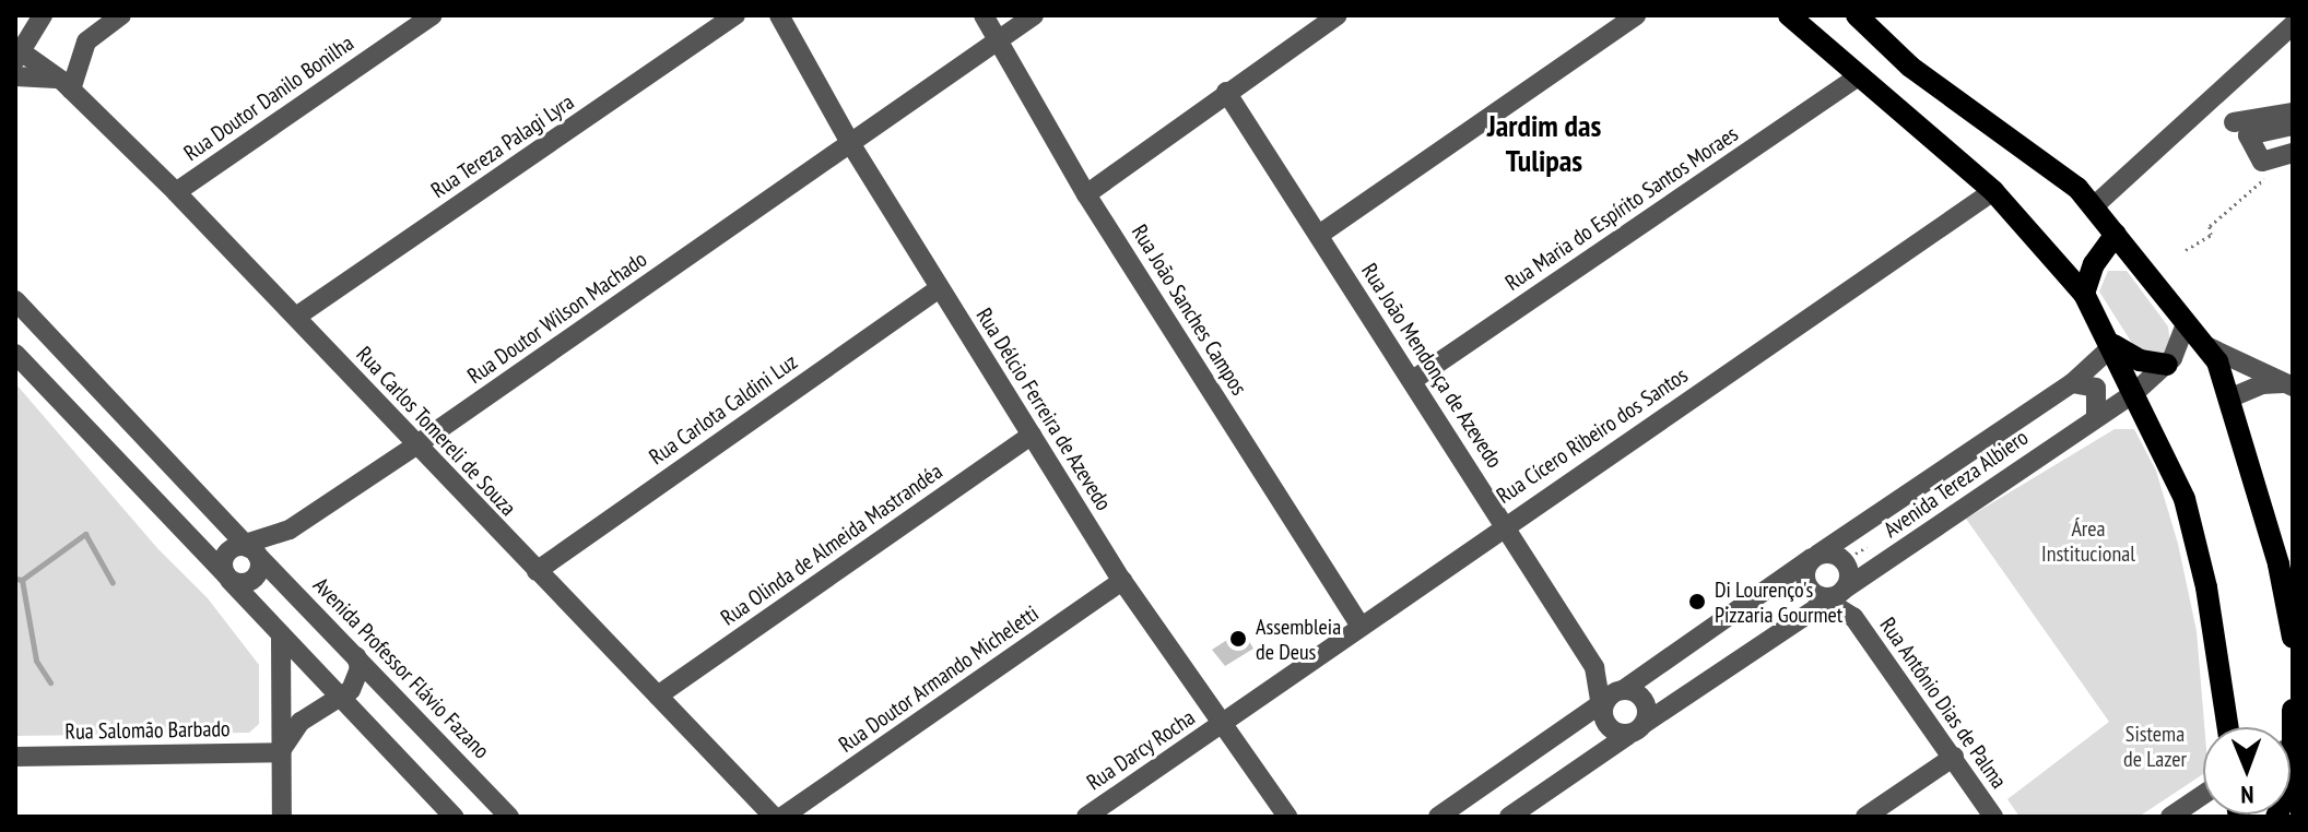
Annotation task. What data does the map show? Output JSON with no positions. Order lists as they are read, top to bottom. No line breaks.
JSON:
{"streets":{"street":["Rua Doutor Danilo Bonilha","Rua Tereza Palagi Lyra","Rua Maria do Espírito Santos Moraes","Rua João Sanches Campos","Rua Doutor Wilson Machado","Rua João Mendonça de Azevedo","Rua Carlota Caldini Luz","Rua Délcio Ferreira de Azevedo","Rua Carlos Tomereli de Souza","Rua Cícero Ribeiro dos Santos","Avenida Tereza Albiero","Rua Olinda de Almeida Mastrandéa","Avenida Professor Flávio Fazano","Rua Doutor Armando Micheletti","Rua Antônio Dias de Palma","Rua Salomão Barbado","Rua Darcy Rocha"]},"crossings":[["Rua Doutor Danilo Bonilha","Rua Carlos Tomereli de Souza"],["Rua Tereza Palagi Lyra","Rua Carlos Tomereli de Souza"],["Rua Maria do Espírito Santos Moraes","Rua João Mendonça de Azevedo"],["Rua João Sanches Campos","Rua Doutor Wilson Machado"],["Rua João Sanches Campos","Rua Cícero Ribeiro dos Santos"],["Rua Doutor Wilson Machado","Rua Délcio Ferreira de Azevedo"],["Rua Doutor Wilson Machado","Rua Carlos Tomereli de Souza"],["Rua Doutor Wilson Machado","Avenida Professor Flávio Fazano"],["Rua João Mendonça de Azevedo","Rua Cícero Ribeiro dos Santos"],["Rua João Mendonça de Azevedo","Avenida Tereza Albiero"],["Rua Carlota Caldini Luz","Rua Délcio Ferreira de Azevedo"],["Rua Carlota Caldini Luz","Rua Carlos Tomereli de Souza"],["Rua Délcio Ferreira de Azevedo","Rua Cícero Ribeiro dos Santos"],["Rua Délcio Ferreira de Azevedo","Rua Olinda de Almeida Mastrandéa"],["Rua Délcio Ferreira de Azevedo","Rua Doutor Armando Micheletti"],["Rua Délcio Ferreira de Azevedo","Rua Darcy Rocha"],["Rua Carlos Tomereli de Souza","Rua Olinda de Almeida Mastrandéa"],["Rua Cícero Ribeiro dos Santos","Rua Darcy Rocha"],["Avenida Tereza Albiero","Rua Antônio Dias de Palma"]],"districts":["Jardim das Tulipas"],"parks":["Área Institucional","Sistema de Lazer"],"places":["Di Lourenço's Pizzaria Gourmet","Assembleia de Deus"],"north":"bottom"}
